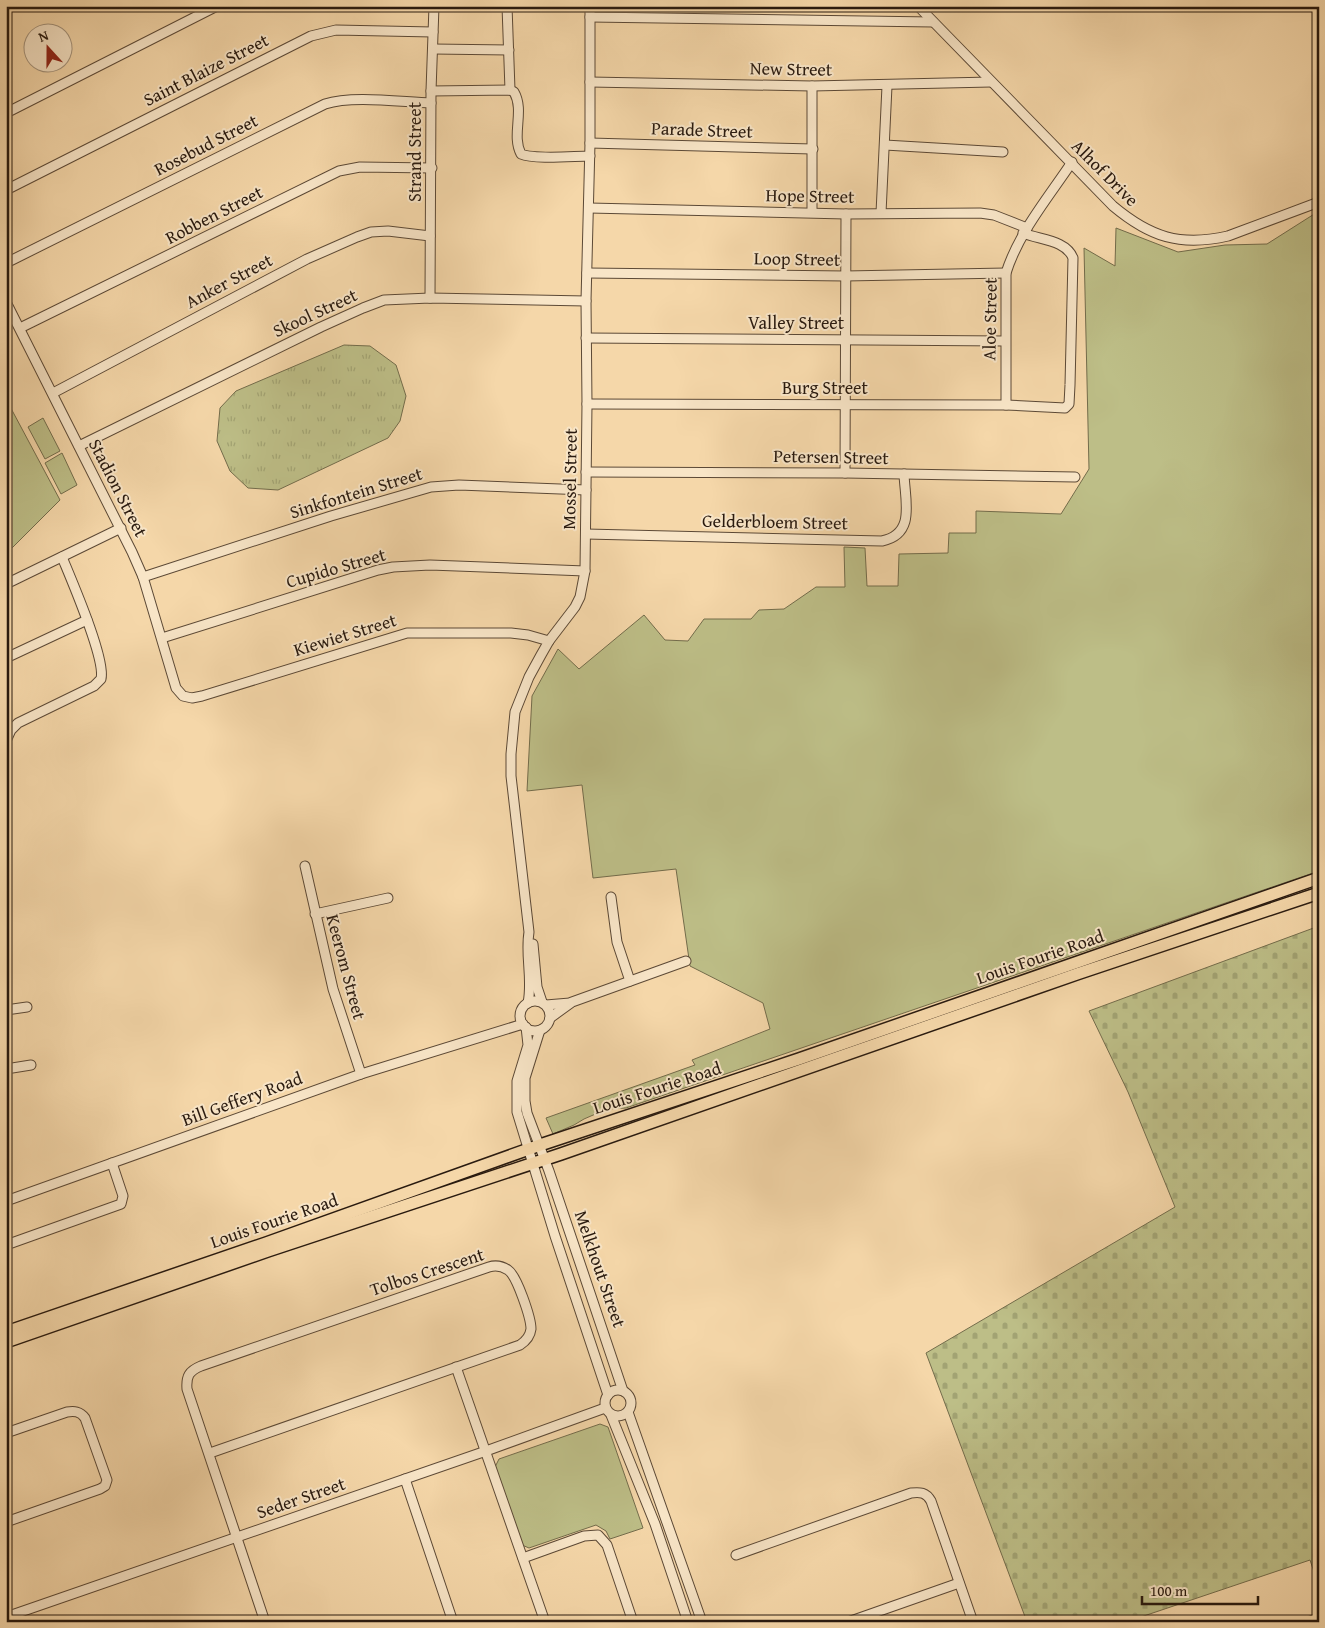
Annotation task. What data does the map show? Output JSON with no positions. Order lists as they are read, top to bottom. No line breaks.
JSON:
{"streets":{"main road":["Louis Fourie Road"],"street":["New Street","Saint Blaize Street","Parade Street","Rosebud Street","Strand Street","Alhof Drive","Hope Street","Robben Street","Loop Street","Anker Street","Skool Street","Aloe Street","Valley Street","Burg Street","Petersen Street","Mossel Street","Stadion Street","Sinkfontein Street","Gelderbloem Street","Cupido Street","Kiewiet Street","Keerom Street","Bill Geffery Road","Melkhout Street","Tolbos Crescent","Seder Street"]},"crossings":[["New Street","Alhof Drive"],["New Street","Mossel Street"],["Saint Blaize Street","Strand Street"],["Parade Street","Mossel Street"],["Rosebud Street","Strand Street"],["Strand Street","Robben Street"],["Strand Street","Anker Street"],["Strand Street","Skool Street"],["Alhof Drive","Aloe Street"],["Hope Street","Aloe Street"],["Hope Street","Burg Street"],["Hope Street","Mossel Street"],["Robben Street","Stadion Street"],["Loop Street","Aloe Street"],["Loop Street","Mossel Street"],["Anker Street","Stadion Street"],["Skool Street","Mossel Street"],["Skool Street","Stadion Street"],["Aloe Street","Valley Street"],["Aloe Street","Burg Street"],["Valley Street","Mossel Street"],["Burg Street","Mossel Street"],["Petersen Street","Mossel Street"],["Petersen Street","Gelderbloem Street"],["Mossel Street","Sinkfontein Street"],["Mossel Street","Gelderbloem Street"],["Mossel Street","Cupido Street"],["Mossel Street","Kiewiet Street"],["Stadion Street","Sinkfontein Street"],["Stadion Street","Cupido Street"],["Stadion Street","Kiewiet Street"],["Louis Fourie Road","Melkhout Street"],["Keerom Street","Bill Geffery Road"],["Melkhout Street","Seder Street"],["Tolbos Crescent","Seder Street"]],"scale_bar":"100 m","north":"top"}
